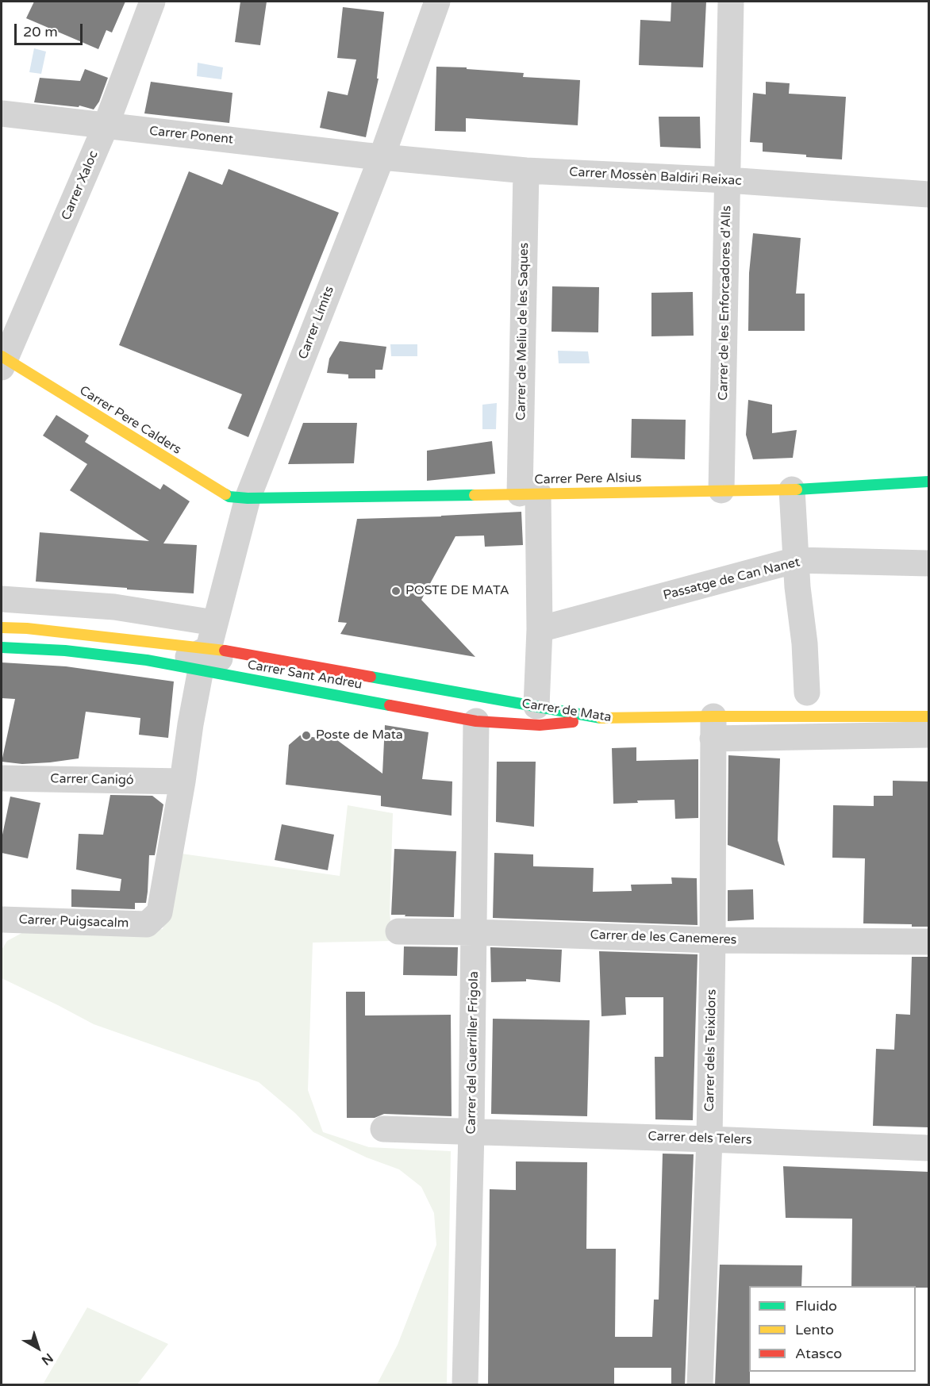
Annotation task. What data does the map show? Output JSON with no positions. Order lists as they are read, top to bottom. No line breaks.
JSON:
{"streets":{"main road":["Carrer Pere Calders","Carrer Pere Alsius","Carrer Sant Andreu","Carrer de Mata"],"street":["Carrer Ponent","Carrer Mossèn Baldiri Reixac","Carrer Xaloc","Carrer de les Enforcadores d'Alls","Carrer Límits","Carrer de Meliu de les Saques","Passatge de Can Nanet","Carrer Canigó","Carrer Puigsacalm","Carrer de les Canemeres","Carrer dels Teixidors","Carrer del Guerriller Frigola","Carrer dels Telers"]},"crossings":[["Carrer Ponent","Carrer Mossèn Baldiri Reixac"],["Carrer Ponent","Carrer Xaloc"],["Carrer Ponent","Carrer Límits"],["Carrer Mossèn Baldiri Reixac","Carrer de les Enforcadores d'Alls"],["Carrer Mossèn Baldiri Reixac","Carrer Límits"],["Carrer Mossèn Baldiri Reixac","Carrer de Meliu de les Saques"],["Carrer Xaloc","Carrer Pere Calders"],["Carrer de les Enforcadores d'Alls","Carrer Pere Alsius"],["Carrer Límits","Carrer Pere Calders"],["Carrer Límits","Carrer Pere Alsius"],["Carrer Límits","Carrer Sant Andreu"],["Carrer Límits","Carrer Canigó"],["Carrer Límits","Carrer Puigsacalm"],["Carrer de Meliu de les Saques","Carrer Pere Alsius"],["Carrer de Meliu de les Saques","Passatge de Can Nanet"],["Carrer de Meliu de les Saques","Carrer de Mata"],["Carrer Pere Calders","Carrer Pere Alsius"],["Carrer Sant Andreu","Carrer de Mata"],["Carrer Sant Andreu","Carrer del Guerriller Frigola"],["Carrer de Mata","Carrer dels Teixidors"],["Carrer de les Canemeres","Carrer dels Teixidors"],["Carrer de les Canemeres","Carrer del Guerriller Frigola"],["Carrer dels Teixidors","Carrer dels Telers"],["Carrer del Guerriller Frigola","Carrer dels Telers"]],"places":["POSTE DE MATA","Poste de Mata"],"legend":["Fluido","Lento","Atasco"],"scale_bar":"20 m","north":"bottom right"}
